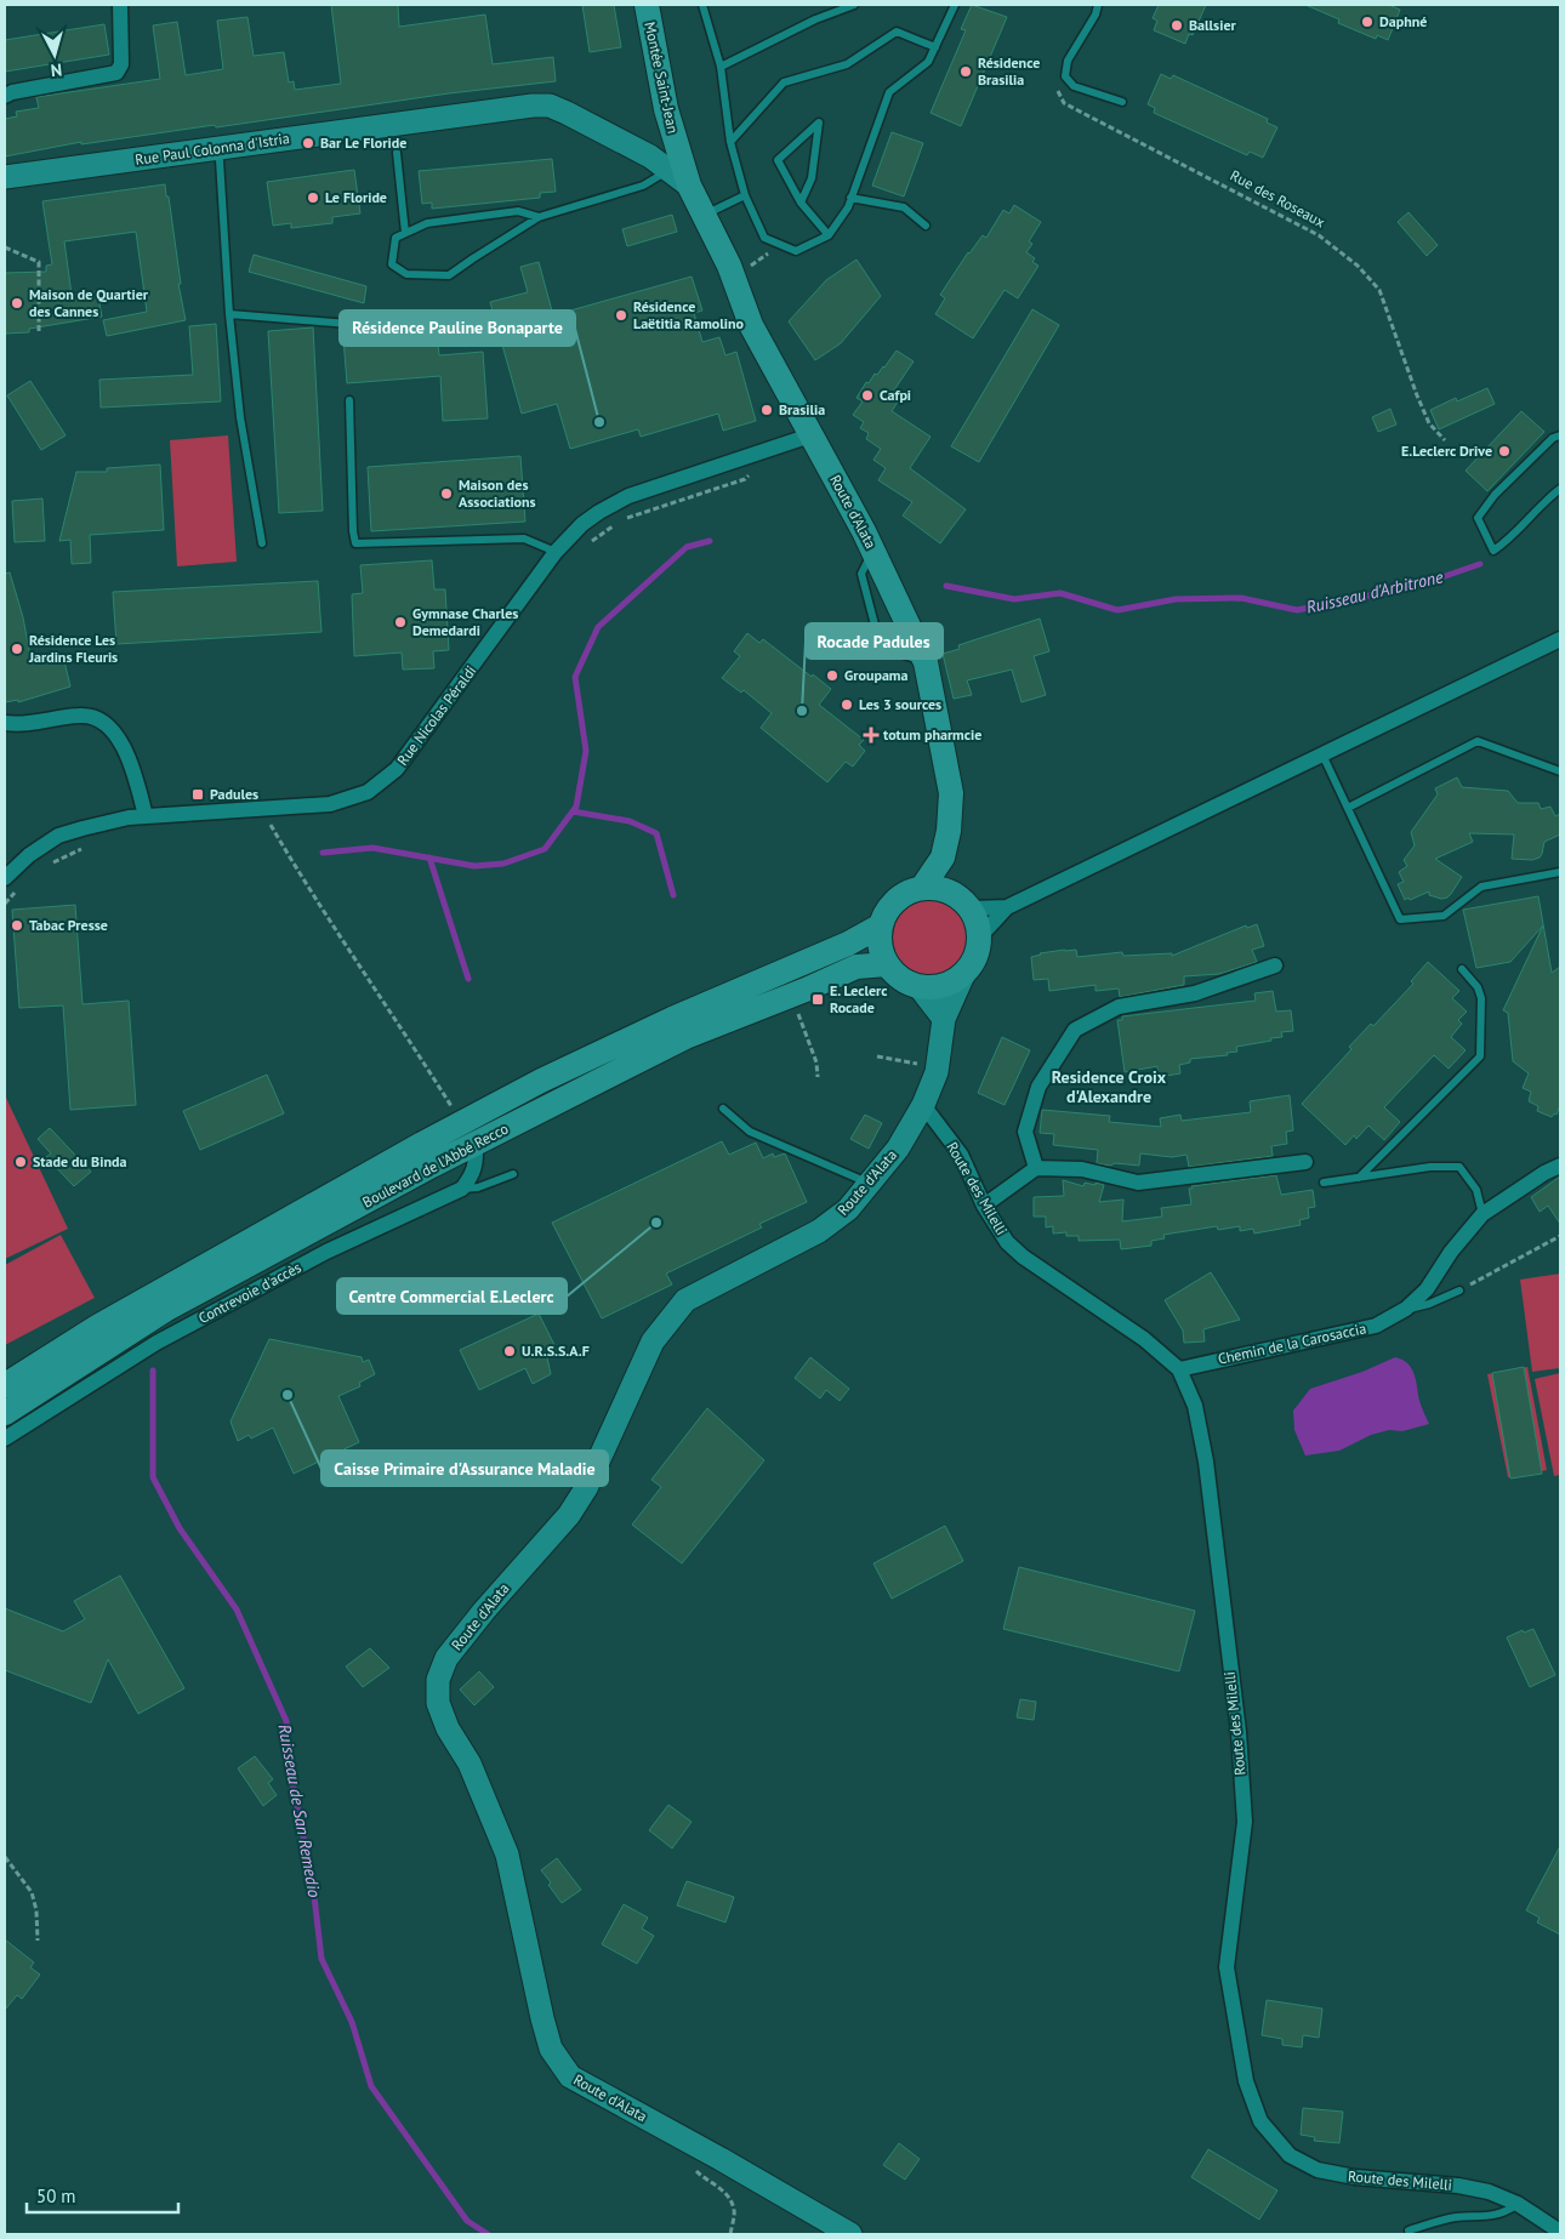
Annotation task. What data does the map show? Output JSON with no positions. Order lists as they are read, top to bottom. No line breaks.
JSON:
{"streets":{"main road":["Montée Saint-Jean","Route d'Alata","Boulevard de l'Abbé Recco"],"street":["Rue Paul Colonna d'Istria","Rue Nicolas Péraldi","Route des Milelli","Contrevoie d'accès","Chemin de la Carosaccia"],"path":["Rue des Roseaux"]},"crossings":[["Montée Saint-Jean","Rue Paul Colonna d'Istria"],["Montée Saint-Jean","Route d'Alata"],["Rue Paul Colonna d'Istria","Route d'Alata"],["Route d'Alata","Rue Nicolas Péraldi"],["Route d'Alata","Boulevard de l'Abbé Recco"],["Route d'Alata","Route des Milelli"],["Route des Milelli","Chemin de la Carosaccia"]],"districts":["Residence Croix d'Alexandre"],"water":["Ruisseau d'Arbitrone","Ruisseau de San Remedio"],"places":{"other":["Daphné","Ballsier","Résidence Brasilia","Bar Le Floride","Le Floride","Maison de Quartier des Cannes","Résidence Laëtitia Ramolino","Cafpi","Brasilia","Résidence Pauline Bonaparte","E.Leclerc Drive","Maison des Associations","Gymnase Charles Demedardi","Résidence Les Jardins Fleuris","Groupama","Les 3 sources","Rocade Padules","Tabac Presse","Stade du Binda","Centre Commercial E.Leclerc","U.R.S.S.A.F","Caisse Primaire d'Assurance Maladie"],"health":["totum pharmcie"],"transit":["Padules","E. Leclerc Rocade"]},"scale_bar":"50 m","north":"bottom"}
